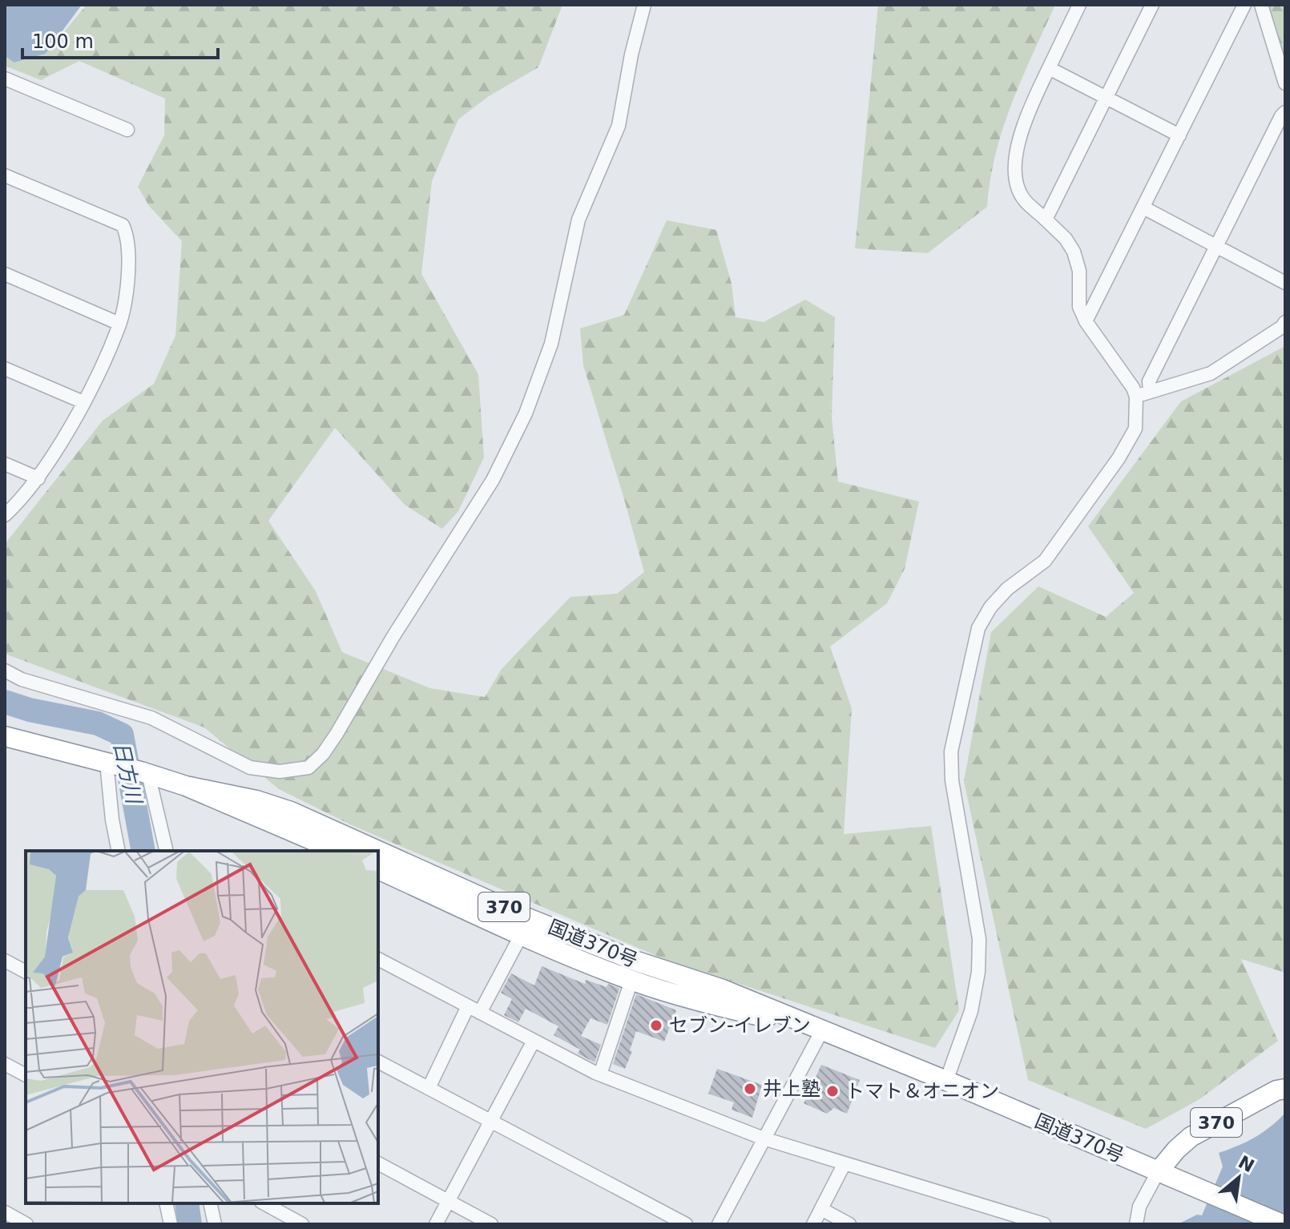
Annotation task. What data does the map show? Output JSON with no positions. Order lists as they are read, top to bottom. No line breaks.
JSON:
{"streets":{"highway":["370","国道370号"]},"crossings":[["370","国道370号"]],"water":["日方川"],"places":["セブン-イレブン","井上塾","トマト＆オニオン"],"scale_bar":"100 m","north":"top right"}
